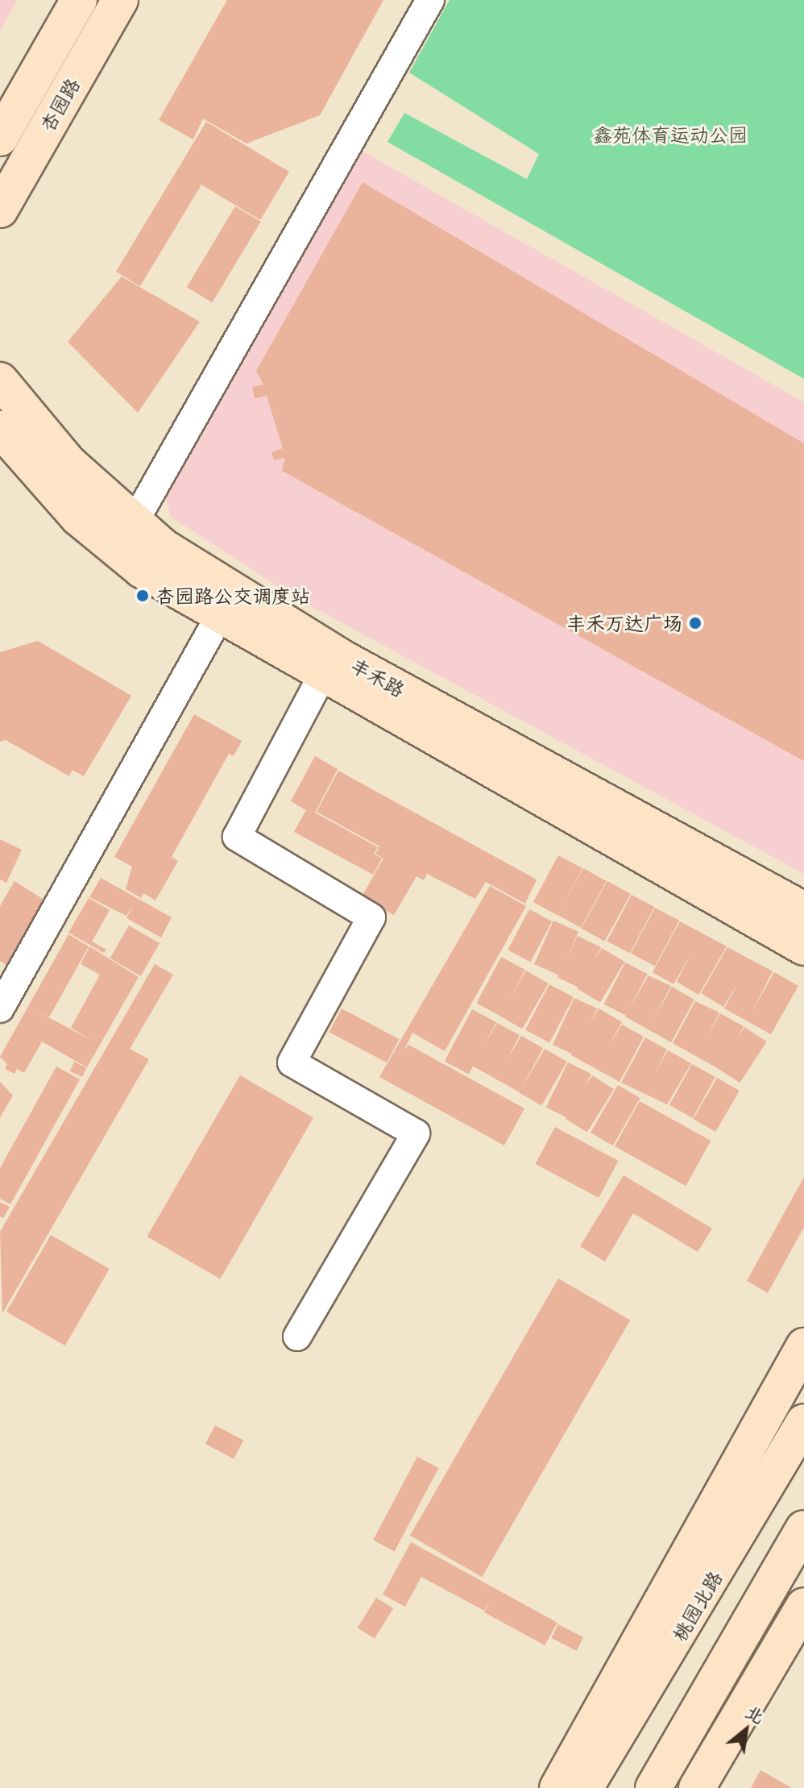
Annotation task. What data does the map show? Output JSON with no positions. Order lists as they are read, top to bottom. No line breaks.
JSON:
{"streets":{"main road":["杏园路","丰禾路","桃园北路"]},"parks":["鑫苑体育运动公园"],"places":["杏园路公交调度站","丰禾万达广场"],"north":"top right"}
